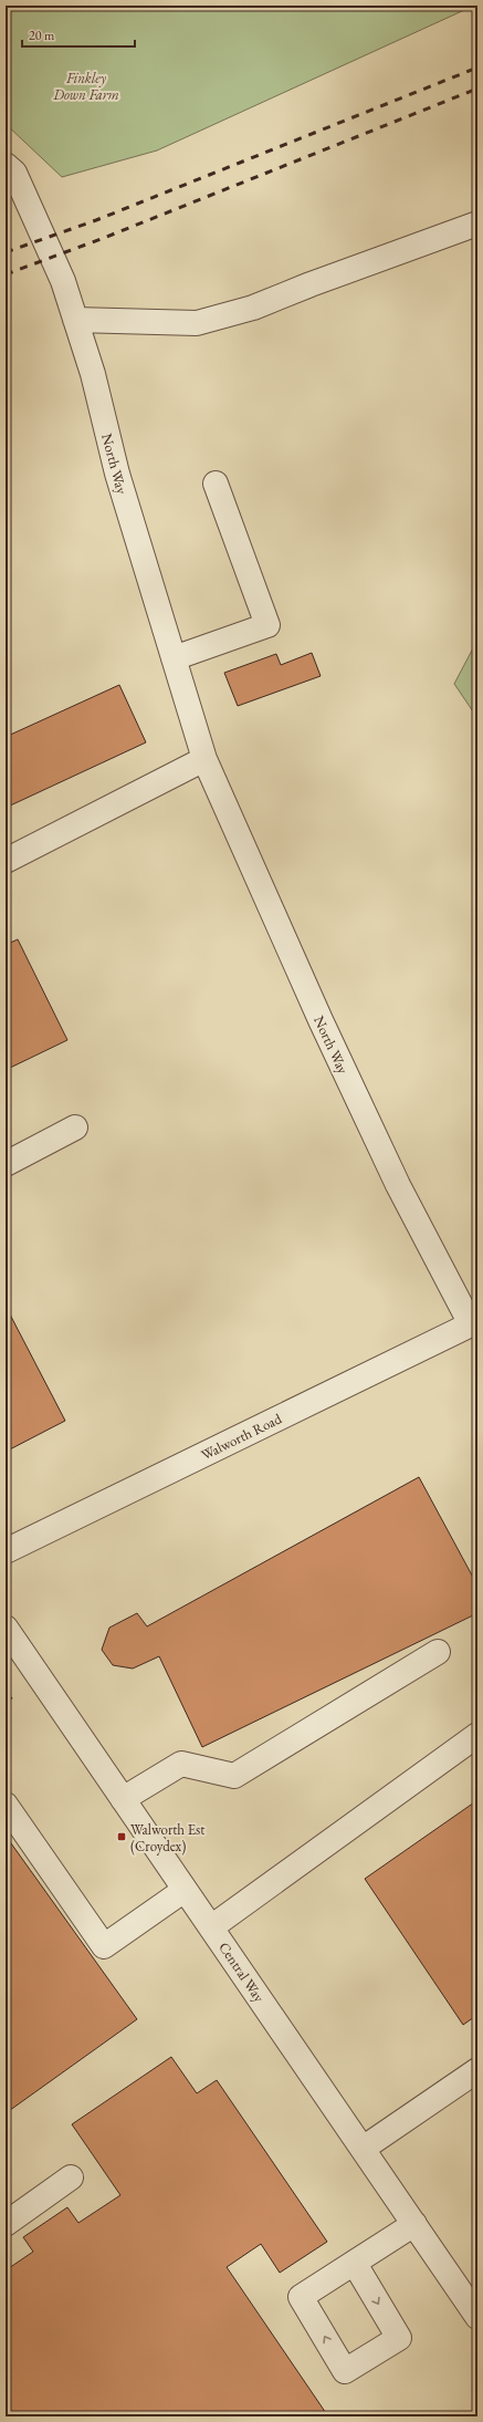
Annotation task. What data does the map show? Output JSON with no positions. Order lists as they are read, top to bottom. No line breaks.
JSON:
{"streets":{"street":["North Way","Walworth Road","Central Way"]},"crossings":[["North Way","Walworth Road"]],"parks":["Finkley Down Farm"],"places":{"transit":["Walworth Est (Croydex)"]},"scale_bar":"20 m"}
